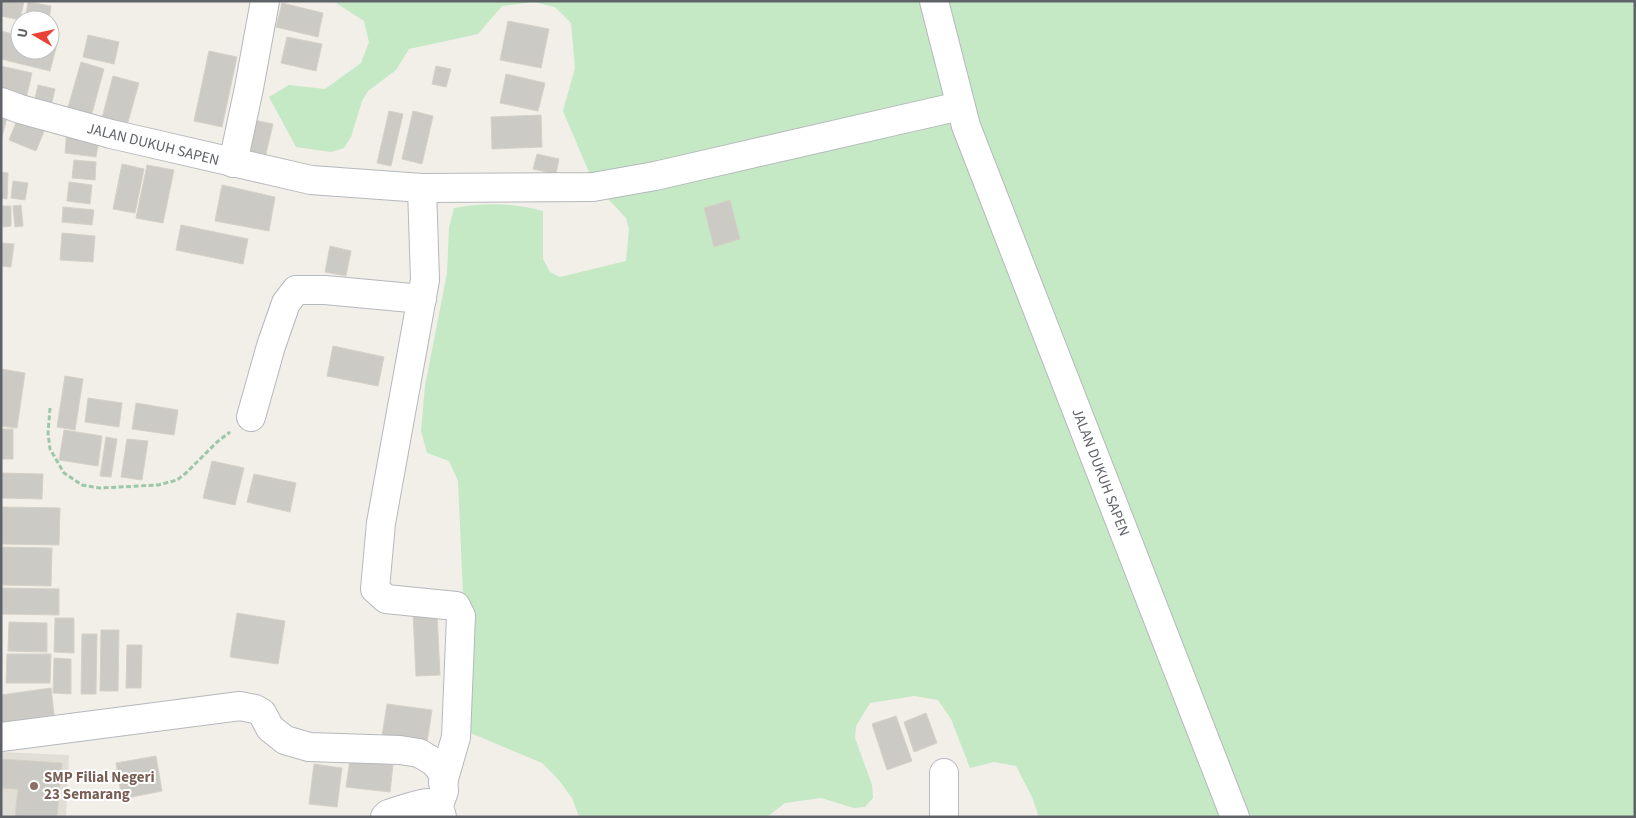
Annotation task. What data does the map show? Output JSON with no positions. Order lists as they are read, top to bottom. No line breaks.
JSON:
{"streets":{"street":["JALAN DUKUH SAPEN"]},"places":["SMP Filial Negeri 23 Semarang"],"north":"left"}
